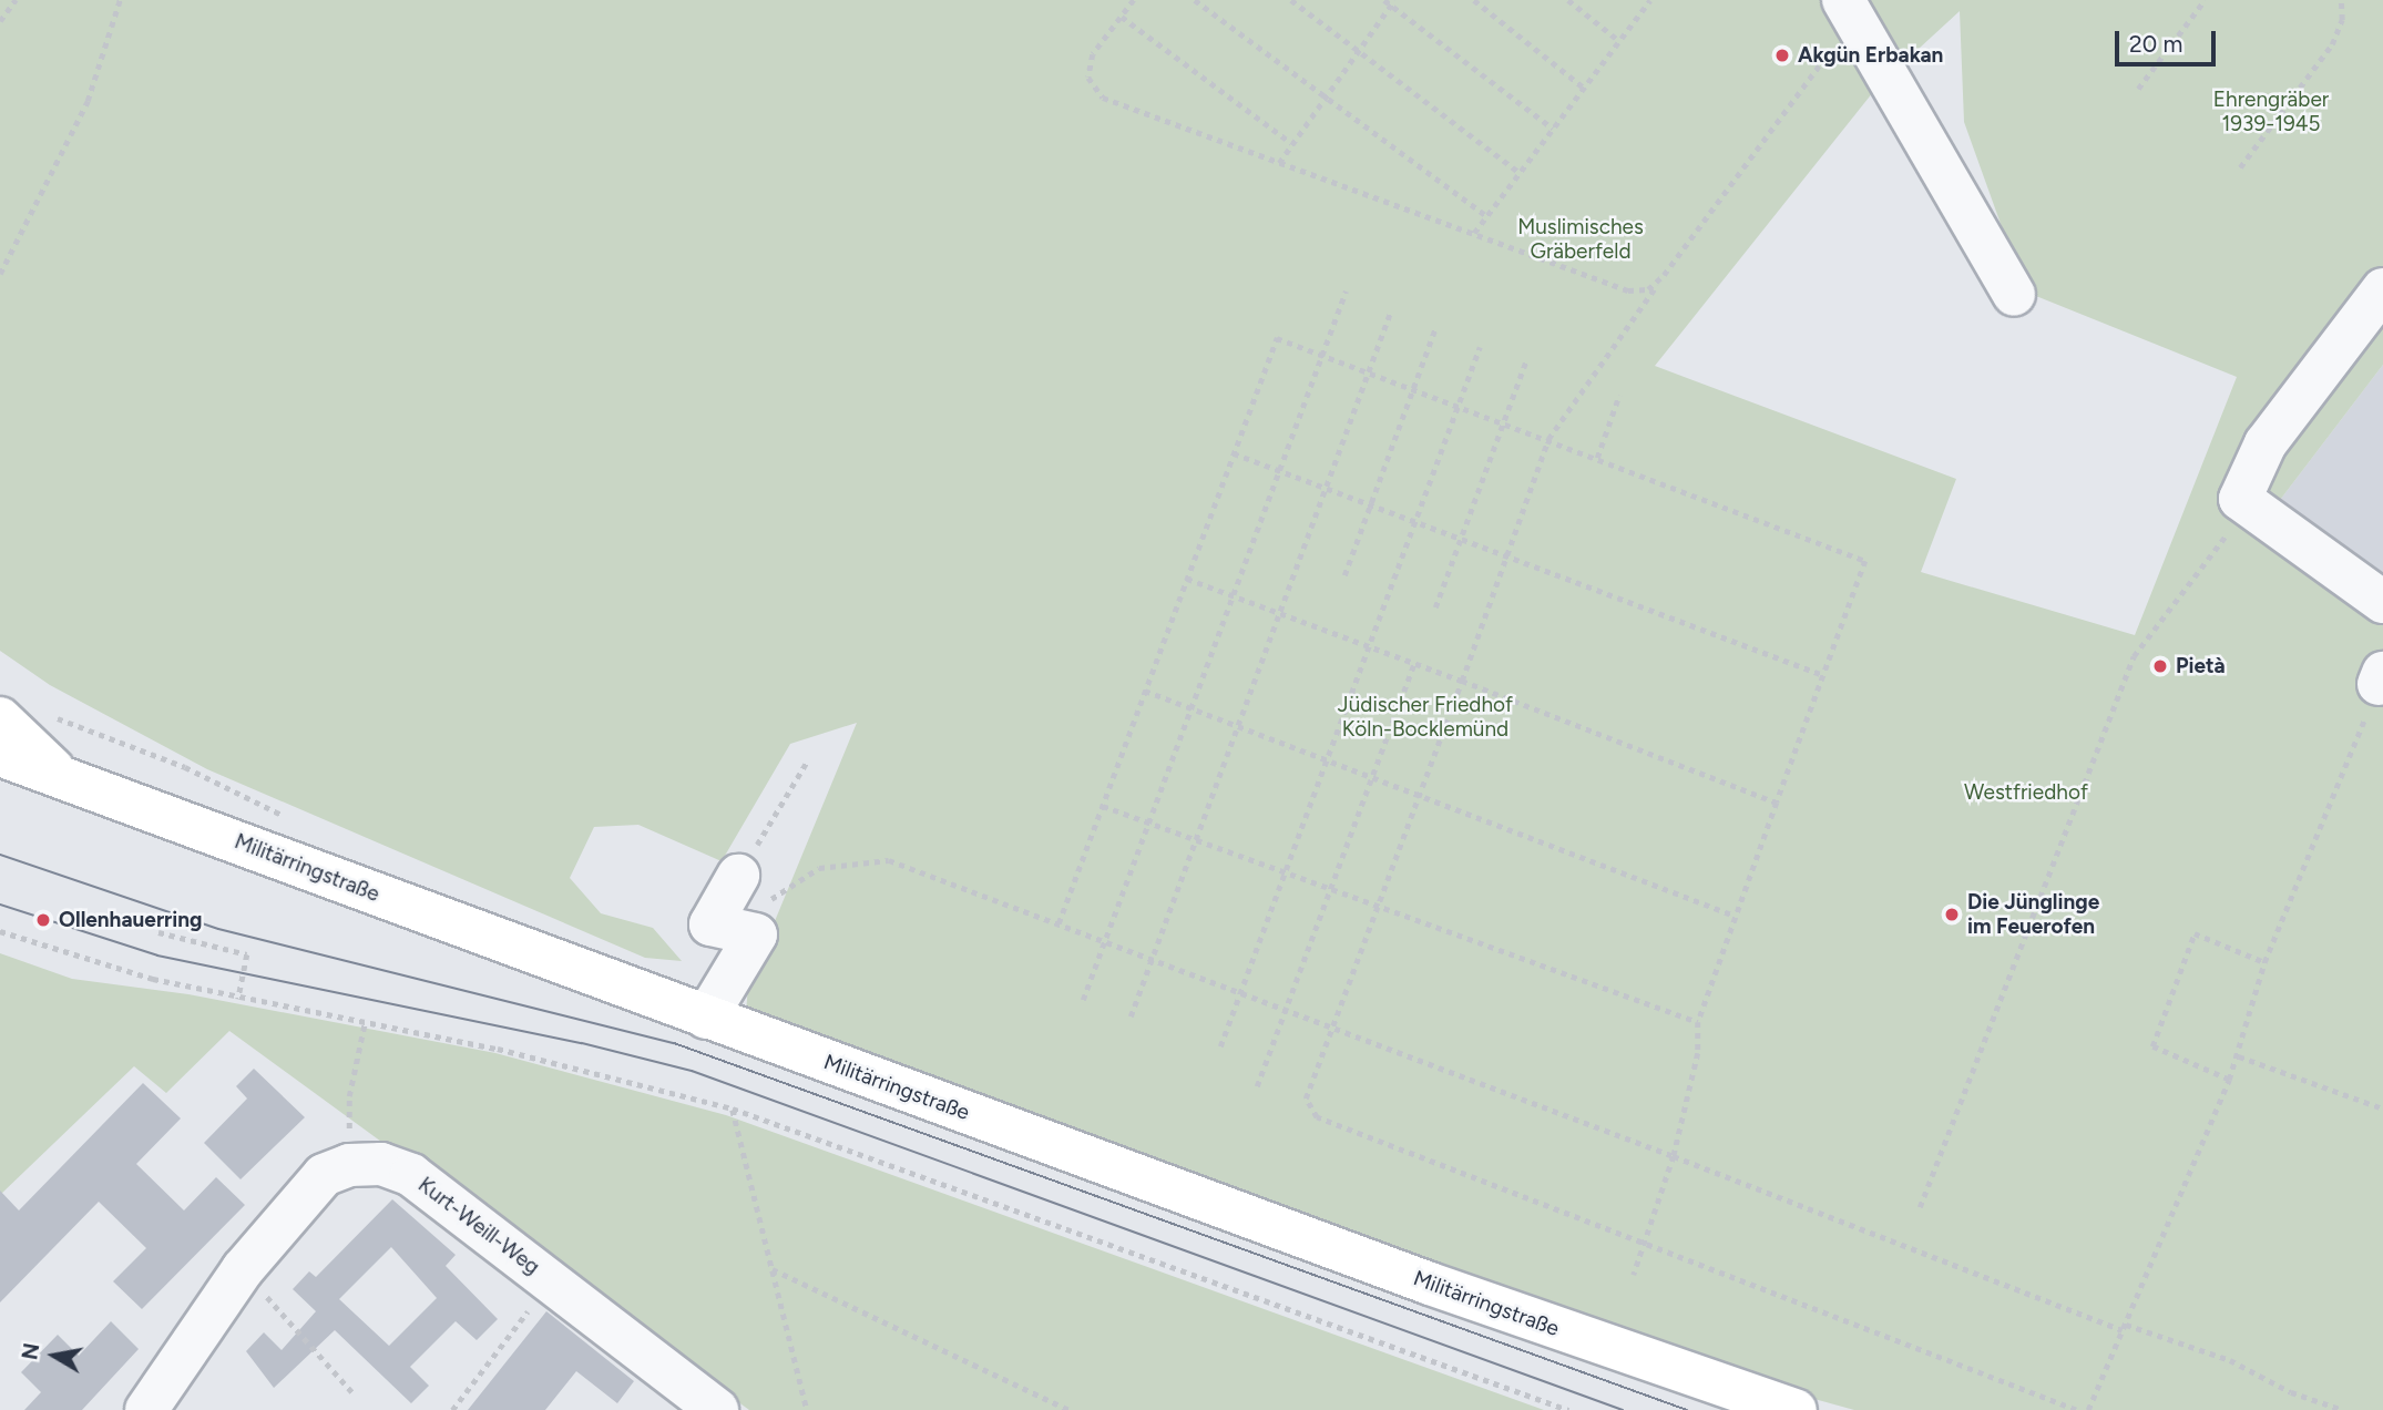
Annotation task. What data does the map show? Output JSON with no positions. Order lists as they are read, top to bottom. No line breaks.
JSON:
{"streets":{"main road":["Militärringstraße"],"street":["Kurt-Weill-Weg"]},"parks":["Ehrengräber 1939-1945","Muslimisches Gräberfeld","Jüdischer Friedhof Köln-Bocklemünd","Westfriedhof"],"places":["Akgün Erbakan","Pietà","Die Jünglinge im Feuerofen","Ollenhauerring"],"scale_bar":"20 m","north":"left"}
